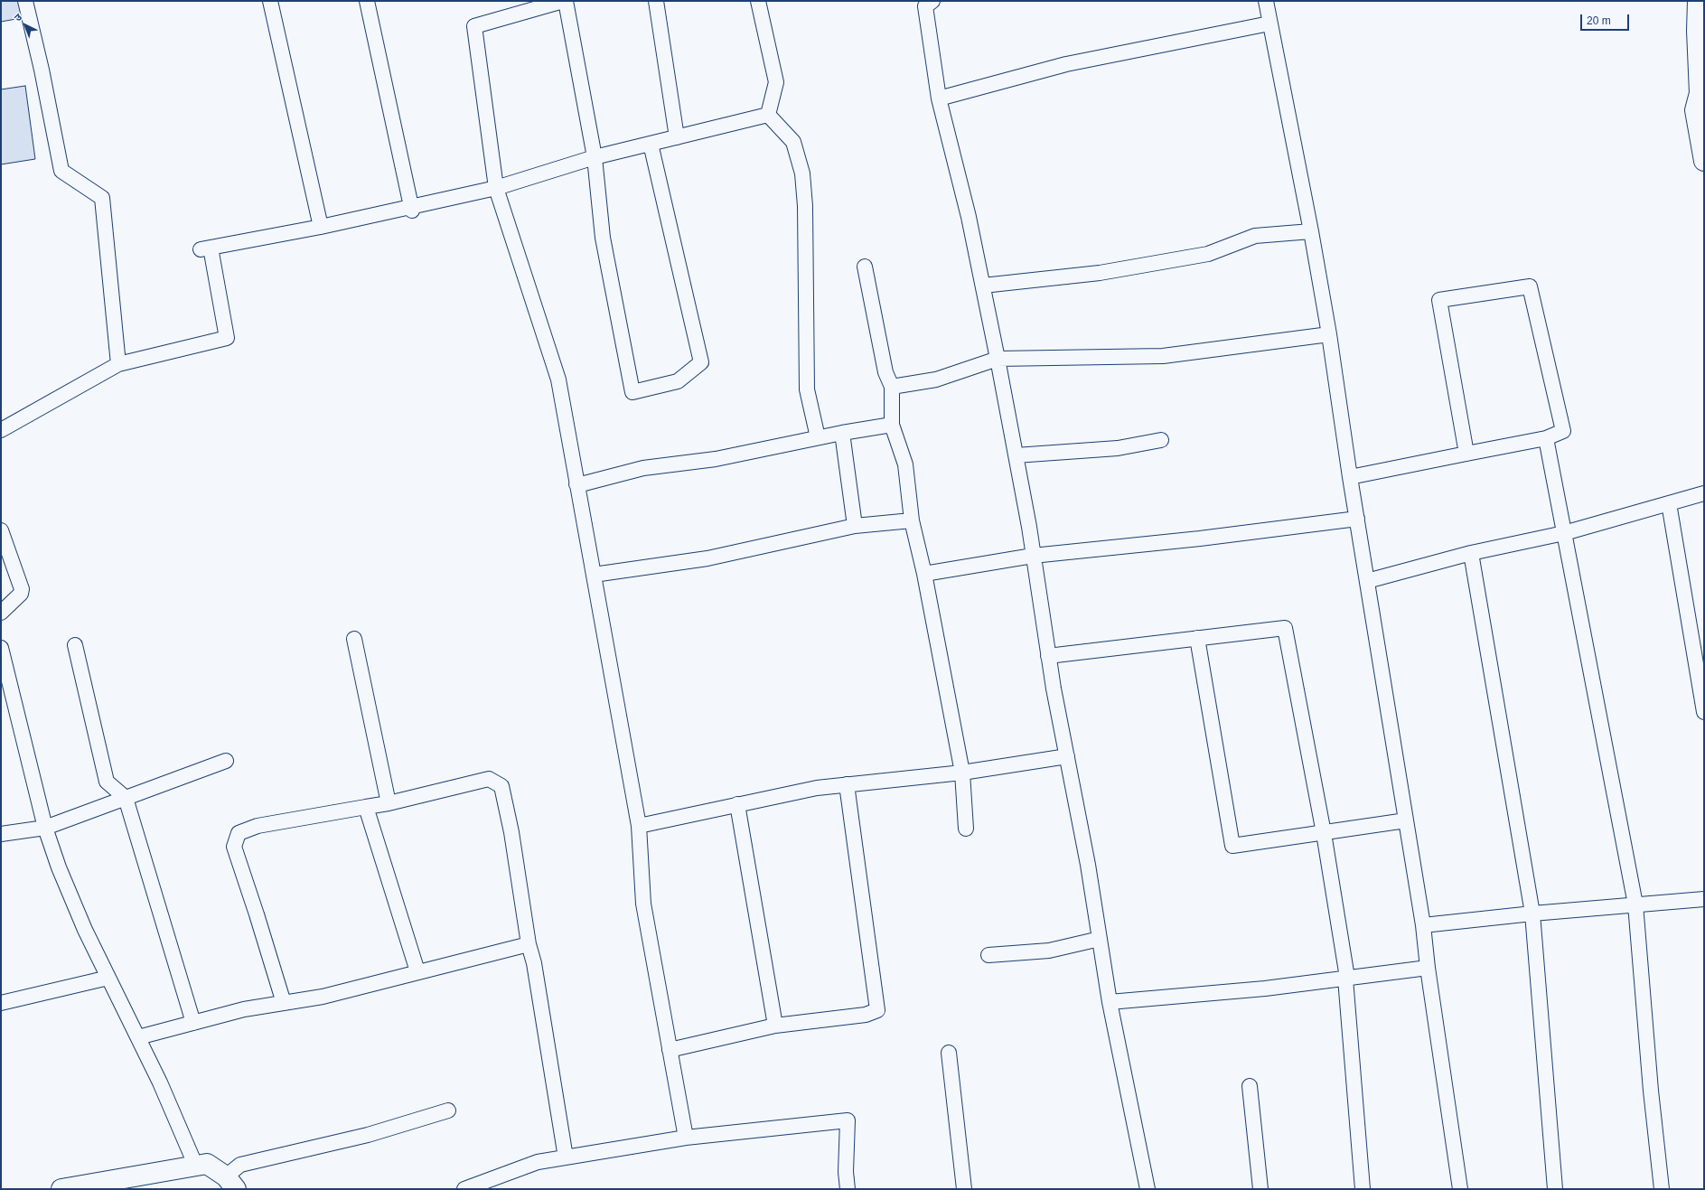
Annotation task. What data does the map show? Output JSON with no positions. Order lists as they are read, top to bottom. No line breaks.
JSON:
{"scale_bar":"20 m","north":"top left"}
